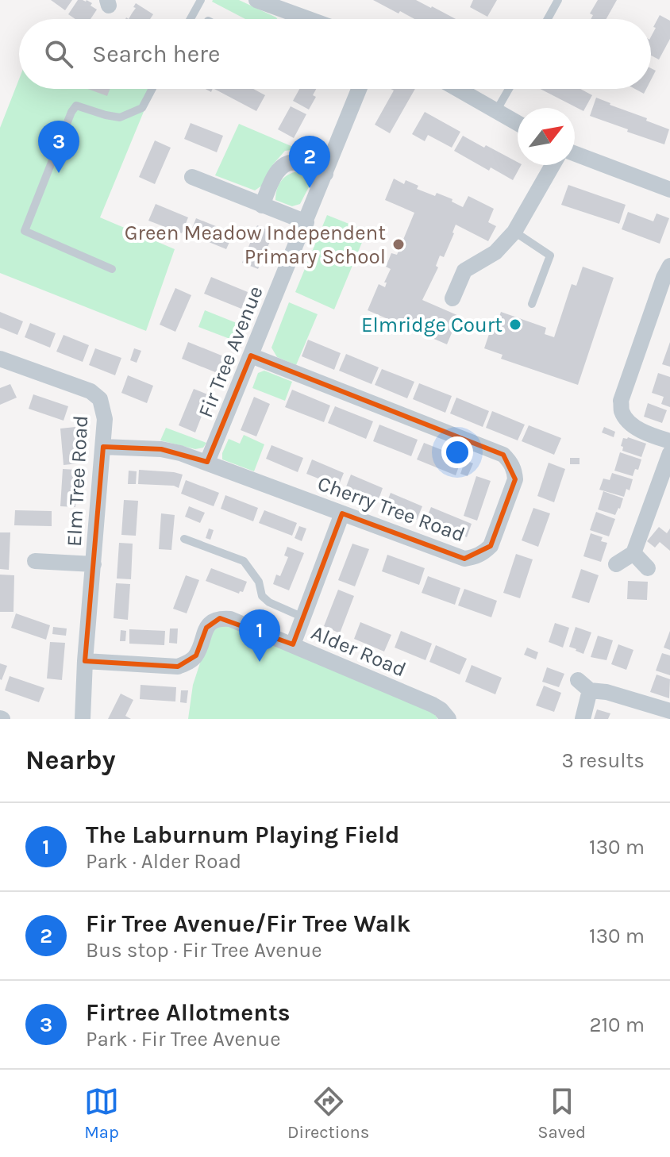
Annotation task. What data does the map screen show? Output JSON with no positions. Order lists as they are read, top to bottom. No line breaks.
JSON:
{"streets":{"street":["Fir Tree Avenue","Elm Tree Road","Cherry Tree Road","Alder Road"]},"crossings":[["Fir Tree Avenue","Cherry Tree Road"],["Elm Tree Road","Cherry Tree Road"],["Elm Tree Road","Alder Road"]],"places":["Green Meadow Independent Primary School","Elmridge Court"],"north":"top right","page":{"search":"Search here","pins":["3","2","1"],"heading":["Nearby","3 results"],"list":[{"mark":"1","name":"The Laburnum Playing Field","note":"Park · Alder Road","value":"130 m"},{"mark":"2","name":"Fir Tree Avenue/Fir Tree Walk","note":"Bus stop · Fir Tree Avenue","value":"130 m"},{"mark":"3","name":"Firtree Allotments","note":"Park · Fir Tree Avenue","value":"210 m"}],"nav":["Map","Directions","Saved"]}}
